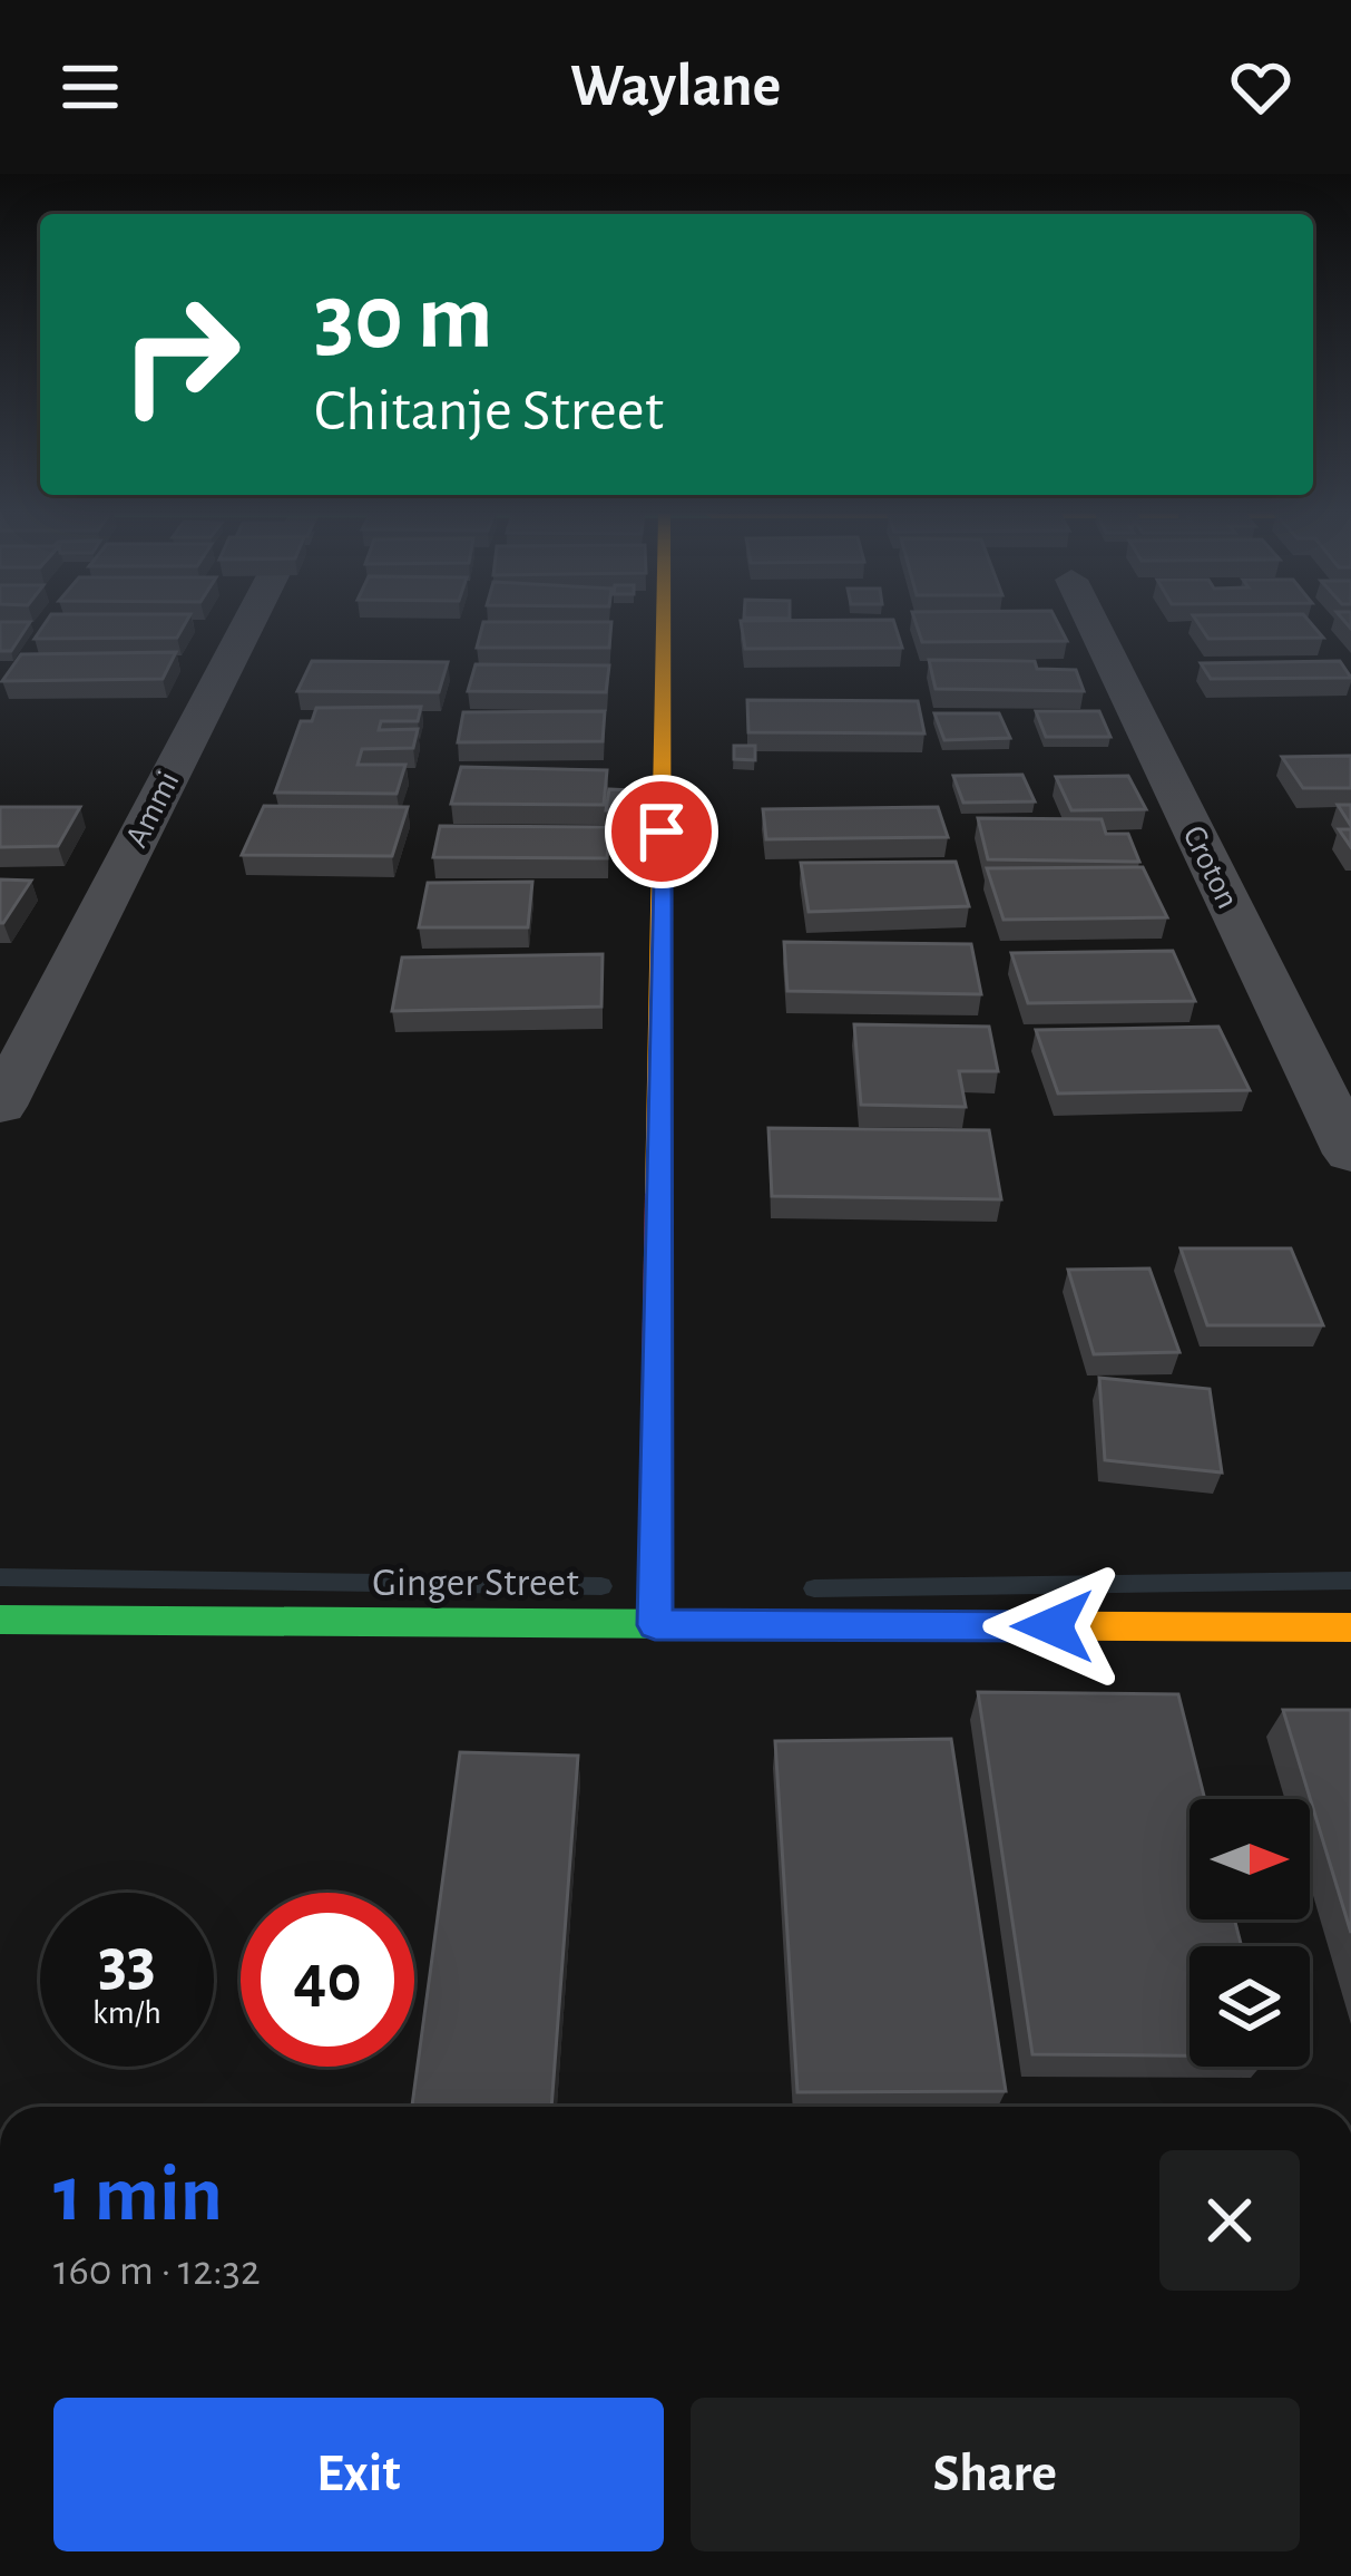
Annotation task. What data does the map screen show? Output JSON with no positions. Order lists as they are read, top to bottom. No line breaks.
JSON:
{"streets":{"street":["Ammi","Croton","Ginger Street"]},"north":"right","page":{"header":"Waylane","turn":["30 m","Chitanje Street"],"speed":"33 km/h","limit":"40","heading":["1 min","160 m · 12:32"],"buttons":["Exit","Share"]}}
